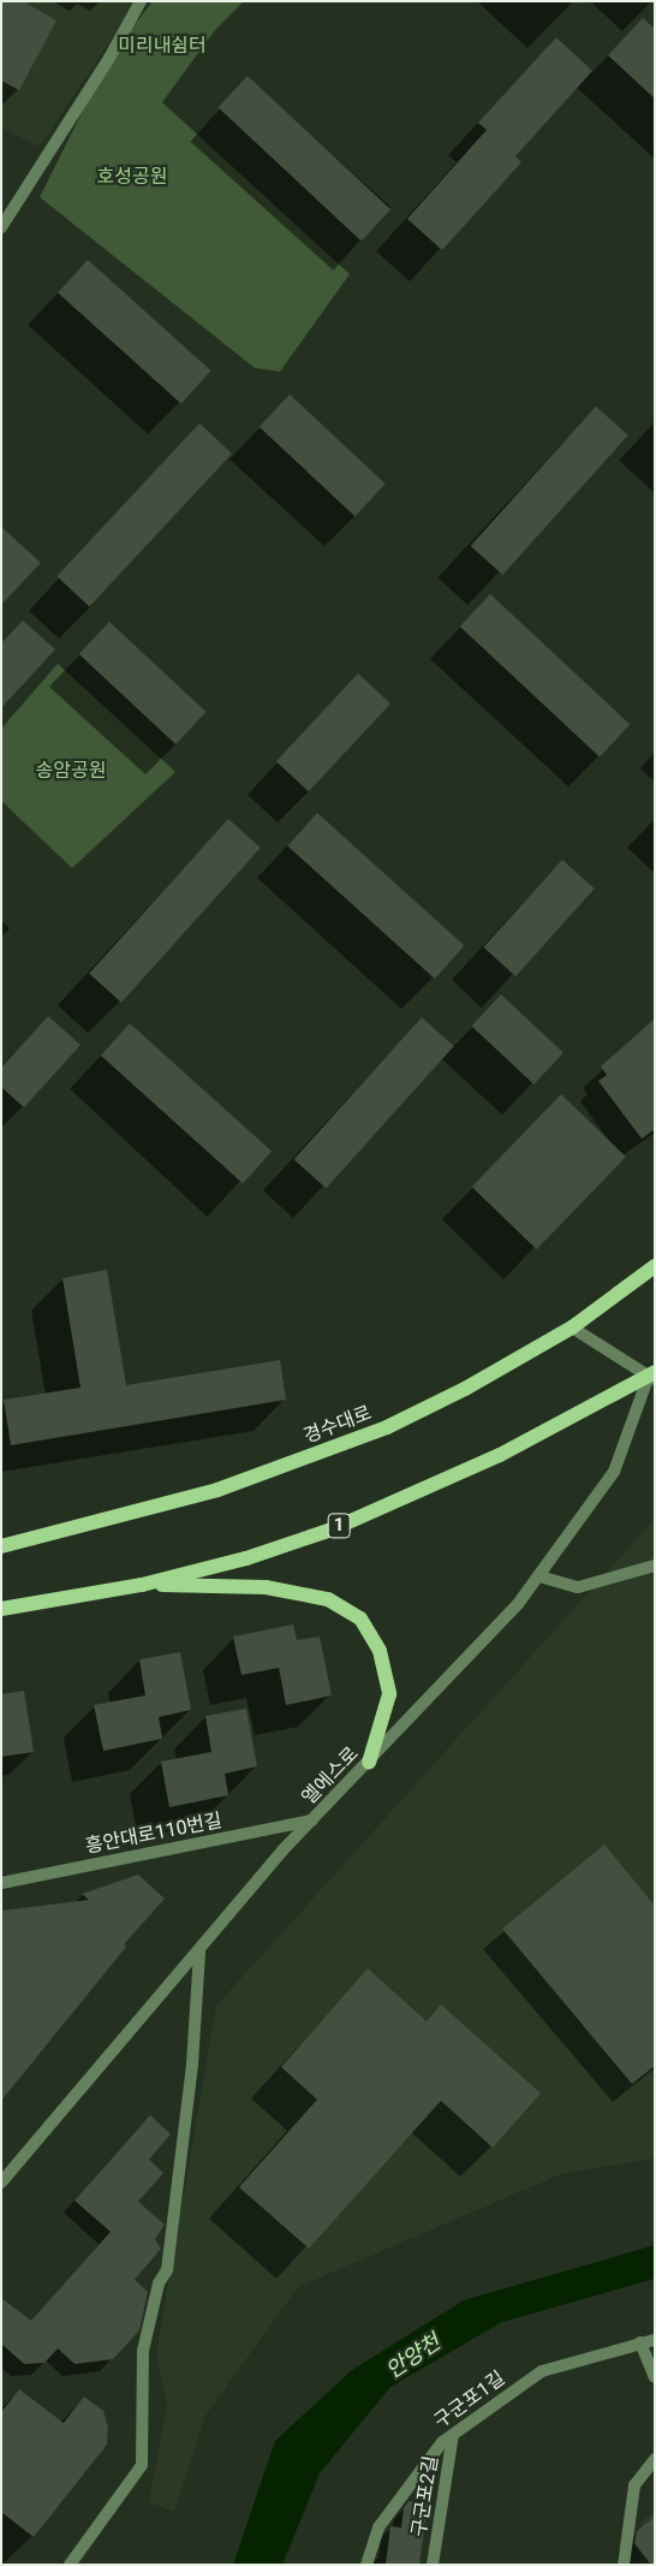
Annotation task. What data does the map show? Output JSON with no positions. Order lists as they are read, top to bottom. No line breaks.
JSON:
{"streets":{"main road":["경수대로","1"],"street":["엘에스로","흥안대로110번길","구군포1길","구군포2길"]},"crossings":[["1","엘에스로"],["엘에스로","흥안대로110번길"],["구군포1길","구군포2길"]],"water":["안양천"],"parks":["미리내쉼터","호성공원","송암공원"]}
